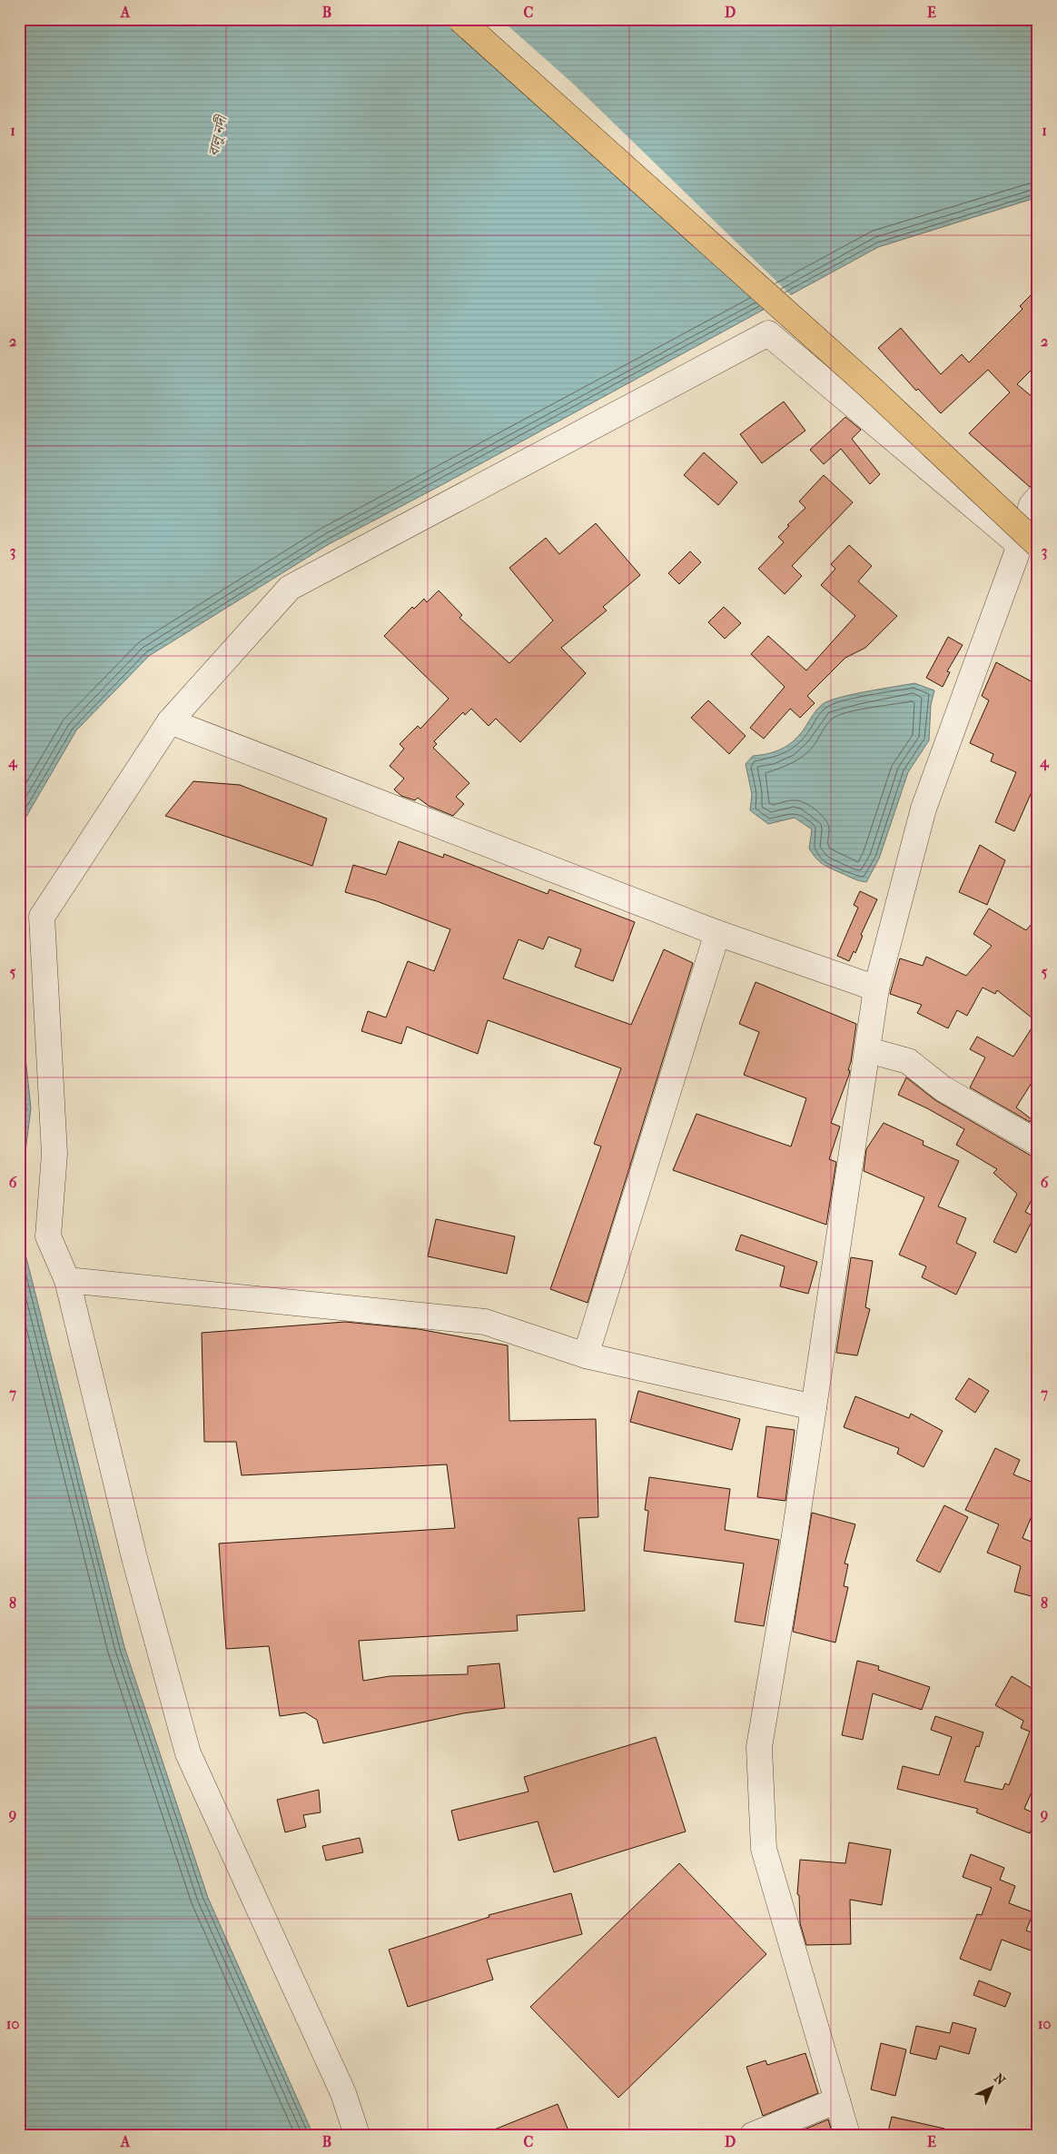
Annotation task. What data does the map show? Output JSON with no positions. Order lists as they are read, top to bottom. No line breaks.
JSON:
{"water":["বালু নদী"],"north":"top right","grid":{"columns":["A","B","C","D","E"],"rows":["1","2","3","4","5","6","7","8","9","10"]}}
